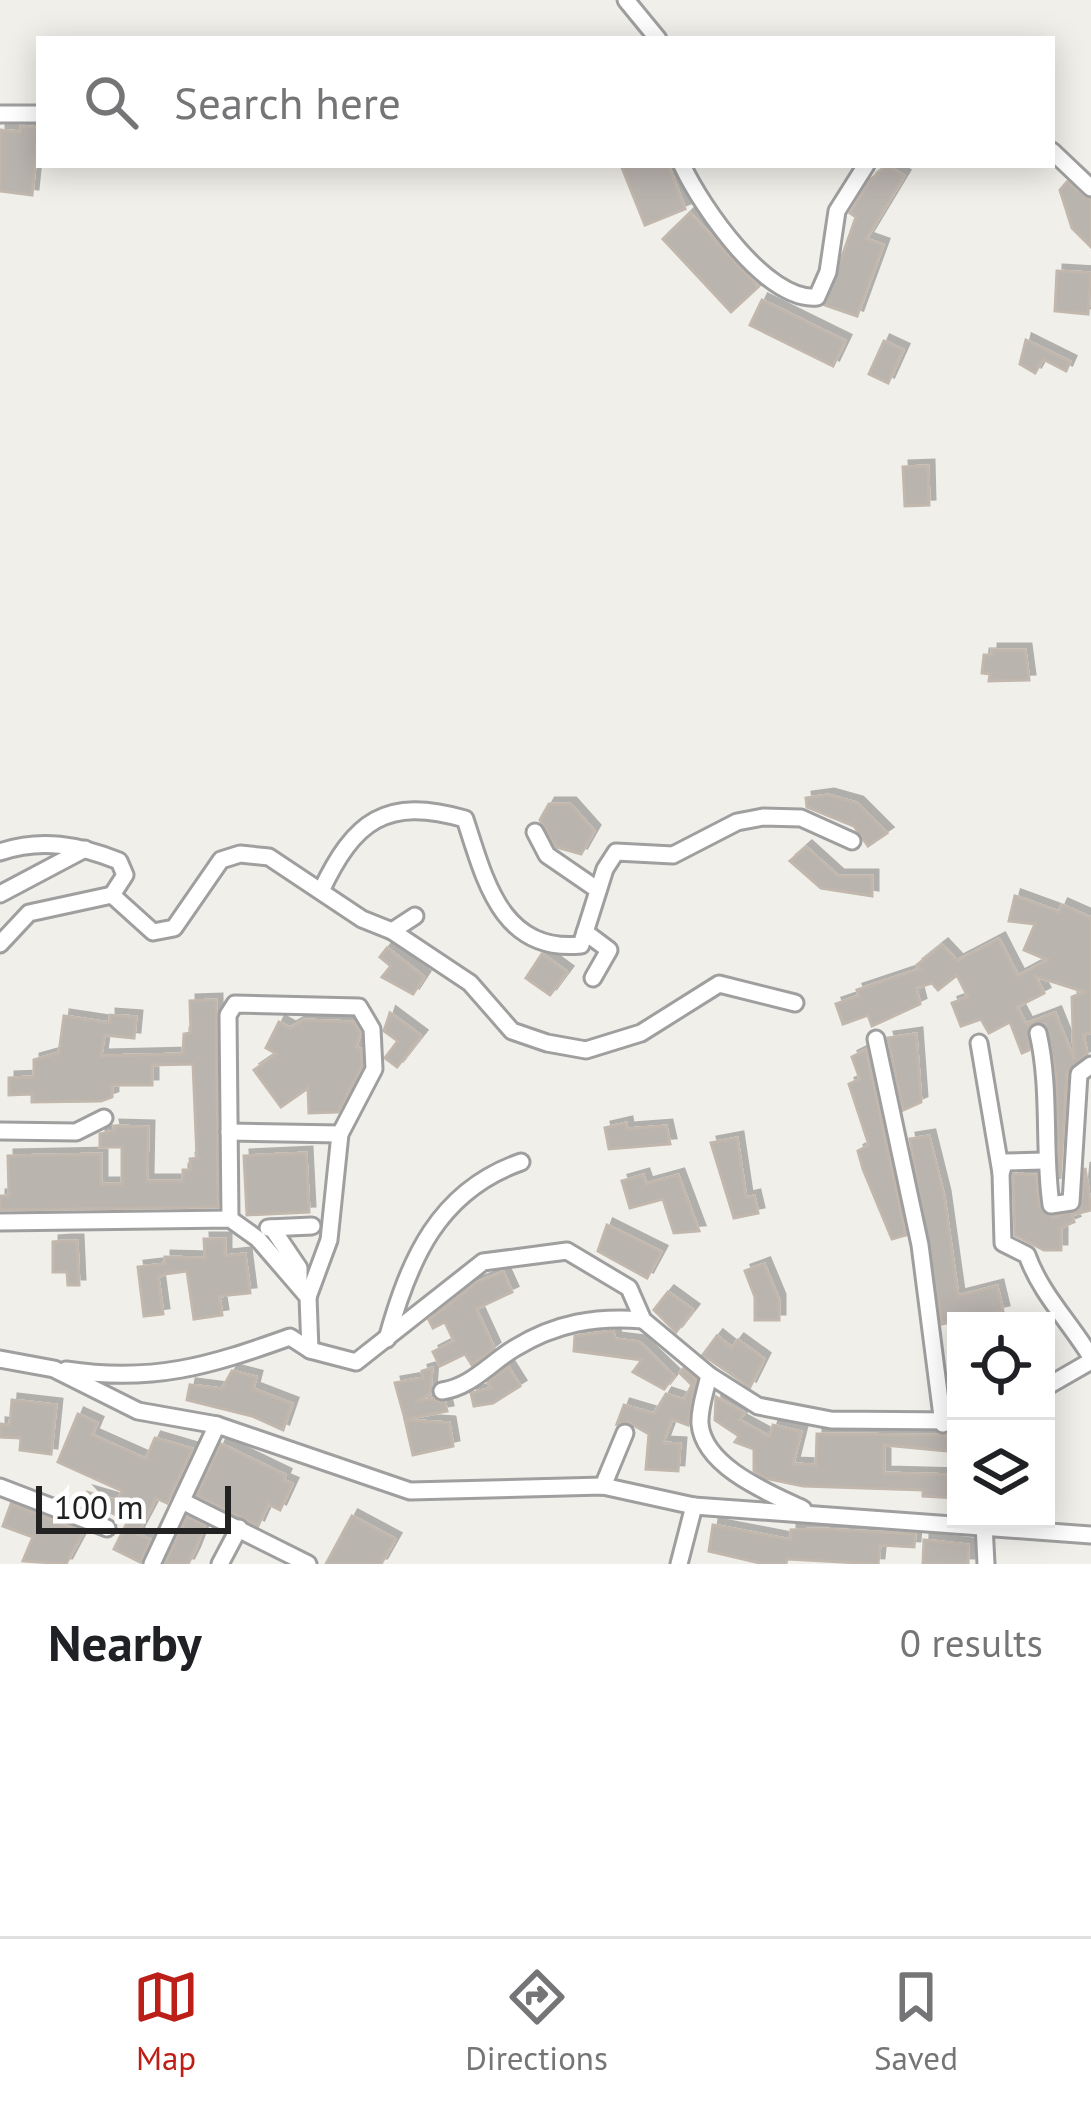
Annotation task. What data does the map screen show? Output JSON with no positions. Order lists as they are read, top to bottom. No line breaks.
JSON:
{"scale_bar":"100 m","page":{"search":"Search here","scale":"100 m","heading":["Nearby","0 results"],"nav":["Map","Directions","Saved"]}}
